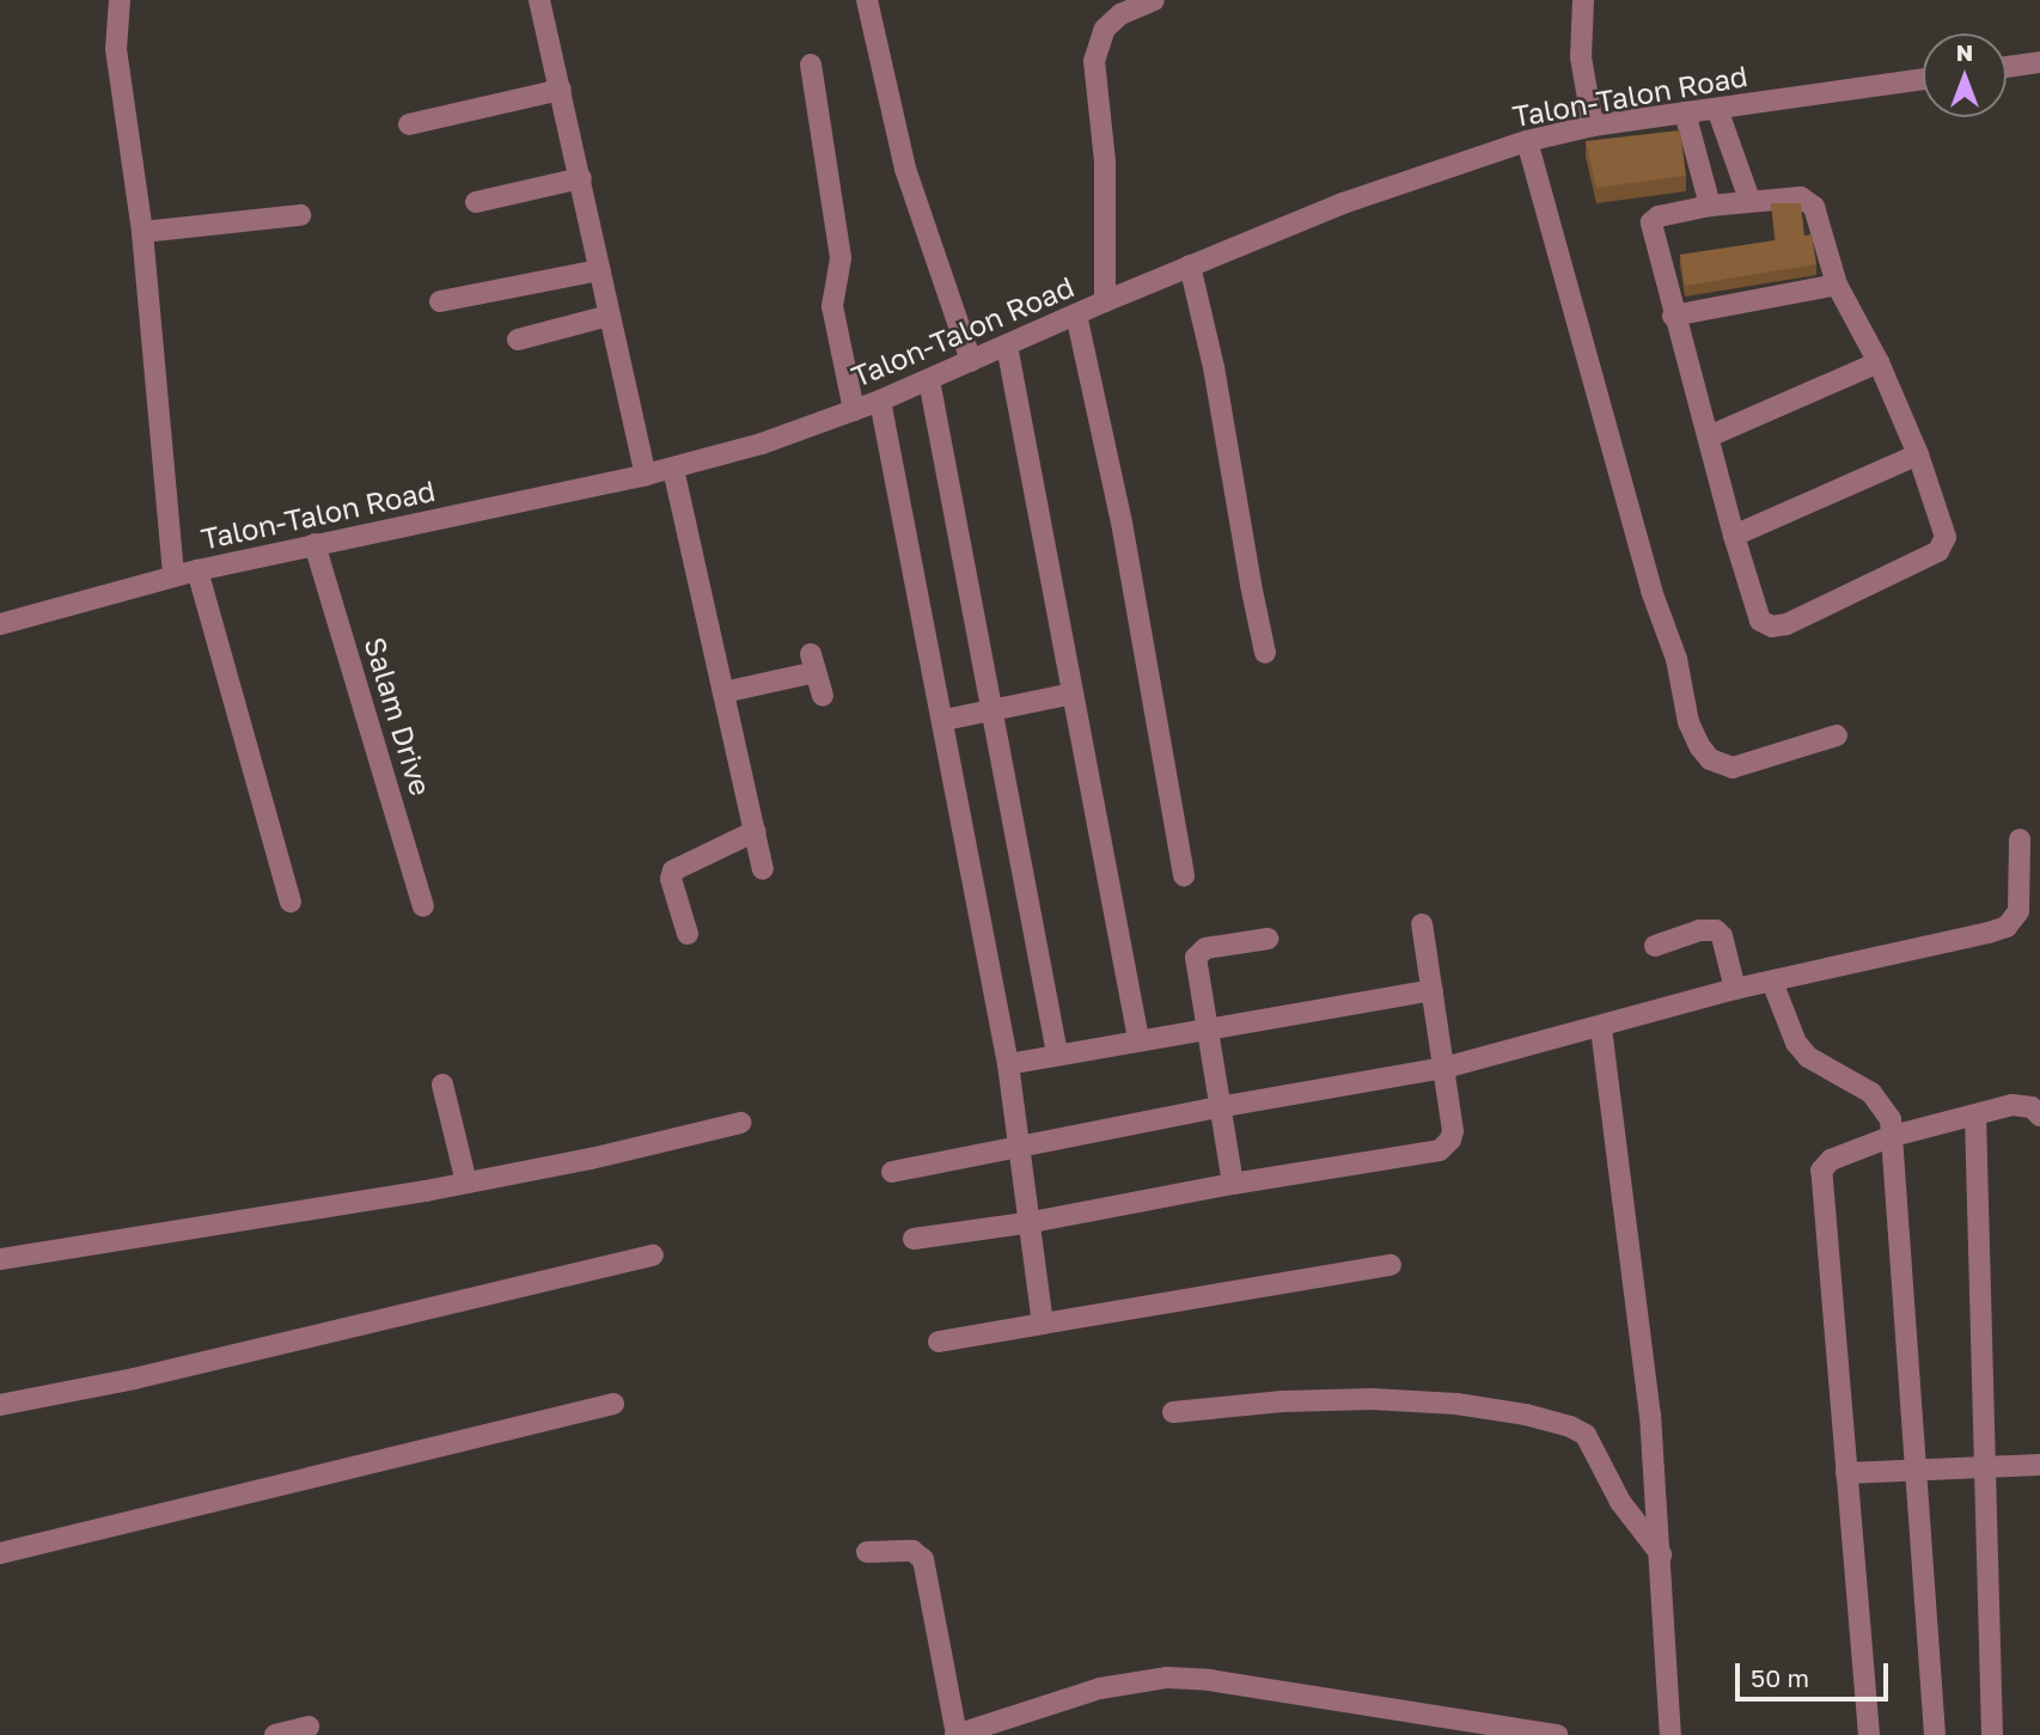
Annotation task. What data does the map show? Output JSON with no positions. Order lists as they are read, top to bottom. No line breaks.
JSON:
{"streets":{"street":["Talon-Talon Road","Salam Drive"]},"crossings":[["Talon-Talon Road","Salam Drive"]],"scale_bar":"50 m","north":"top"}
